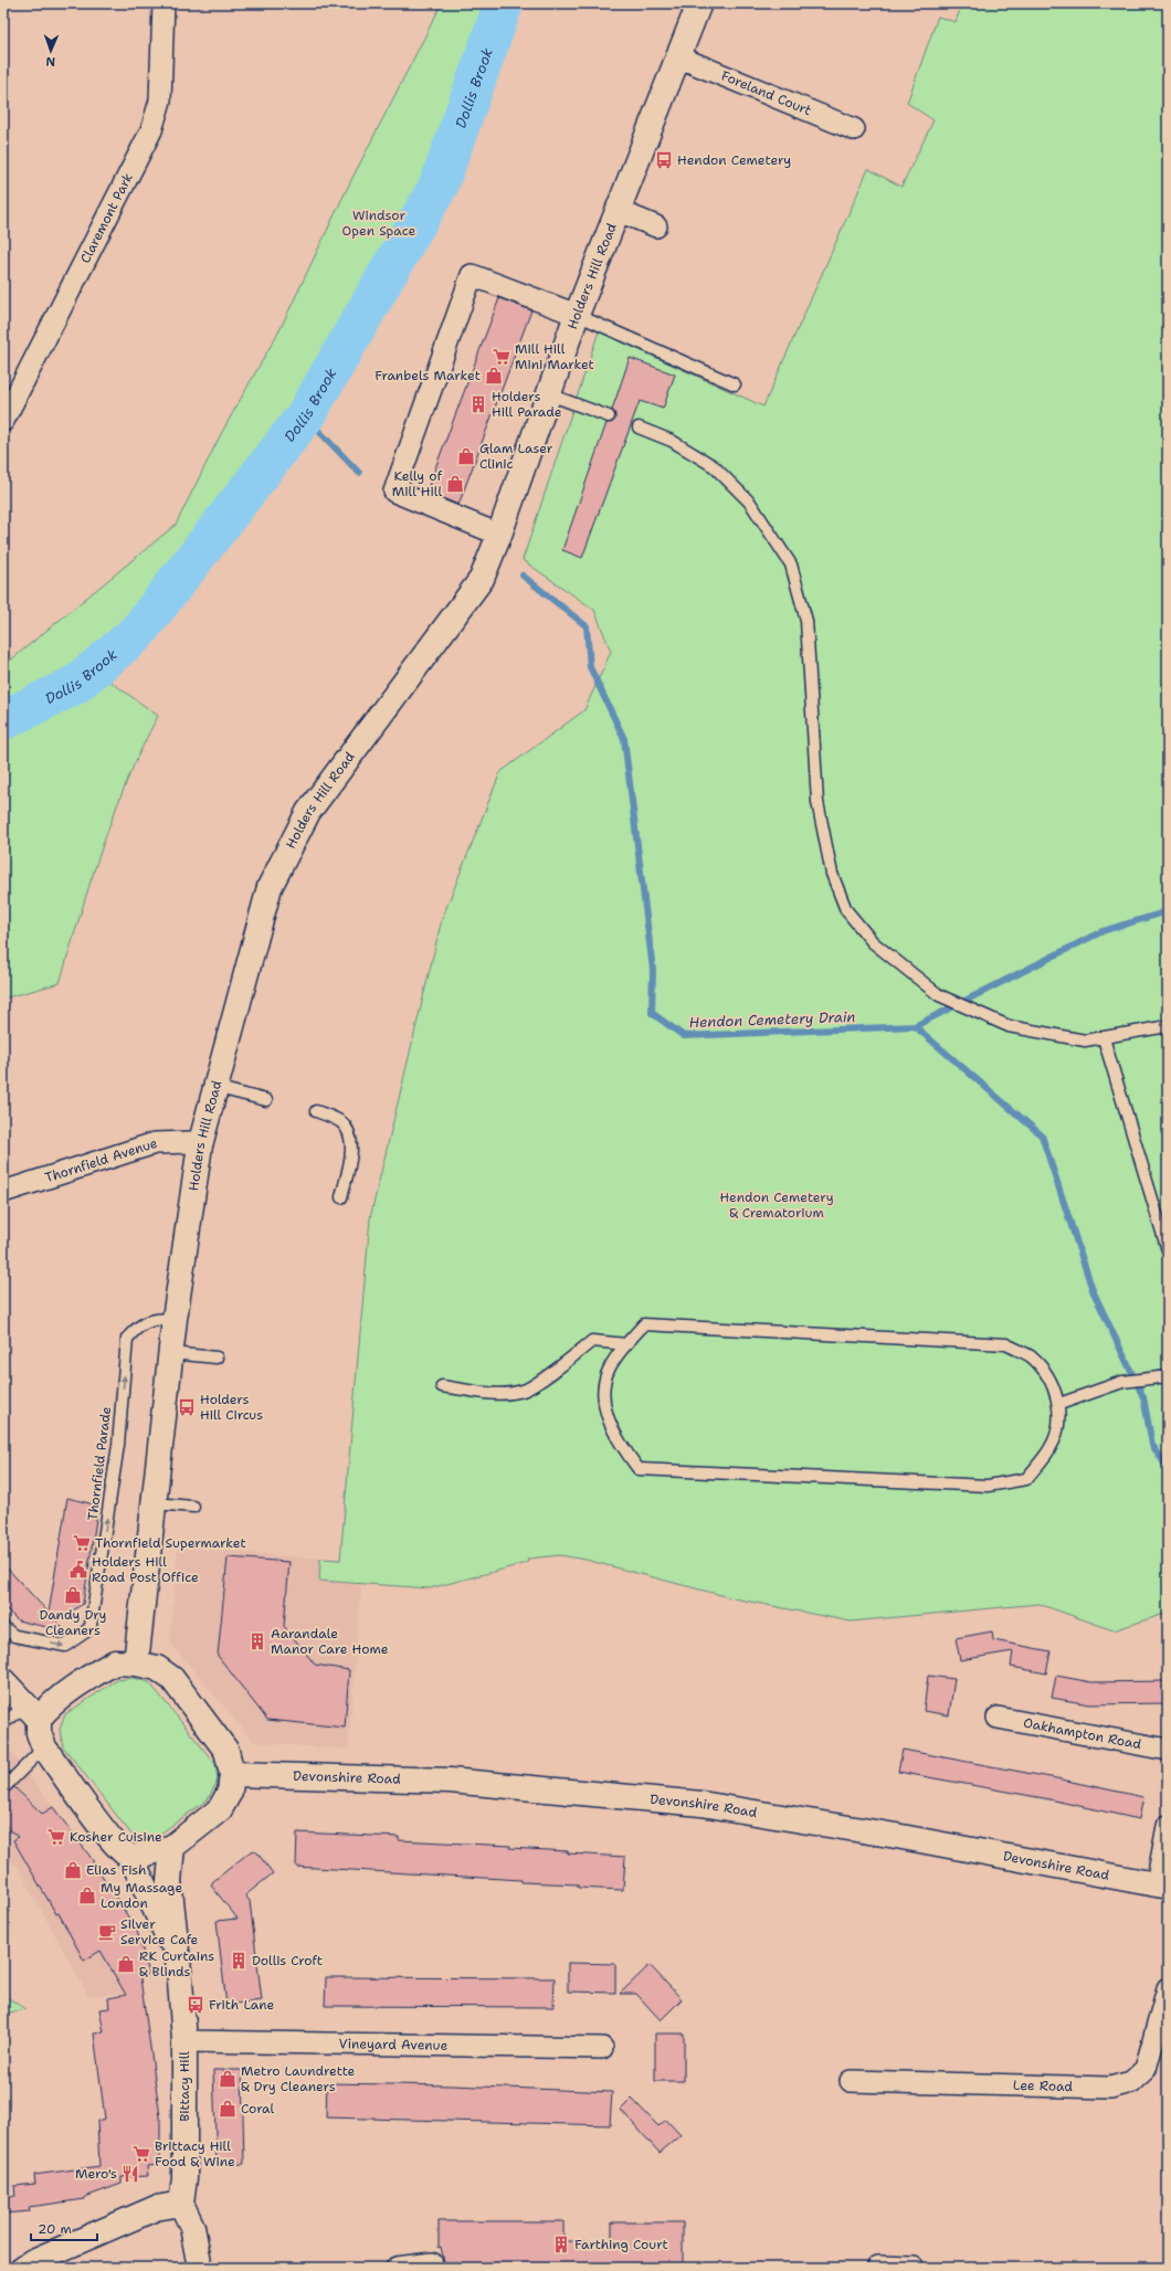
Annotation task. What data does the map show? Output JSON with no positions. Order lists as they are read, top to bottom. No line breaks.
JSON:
{"streets":{"main road":["Holders Hill Road","Devonshire Road","Bittacy Hill"],"street":["Foreland Court","Claremont Park","Thornfield Avenue","Oakhampton Road","Vineyard Avenue","Lee Road"],"lane":["Thornfield Parade"]},"crossings":[["Foreland Court","Holders Hill Road"],["Holders Hill Road","Thornfield Avenue"],["Holders Hill Road","Thornfield Parade"],["Vineyard Avenue","Bittacy Hill"]],"water":["Dollis Brook","Hendon Cemetery Drain"],"parks":["Windsor Open Space","Hendon Cemetery & Crematorium"],"places":{"bus stop":["Hendon Cemetery","Holders Hill Circus","Frith Lane"],"supermarket":["Mill Hill Mini Market","Thornfield Supermarket","Kosher Cuisine","Brittacy Hill Food & Wine"],"shop":["Franbels Market","Glam Laser Clinic","Kelly of Mill Hill","Dandy Dry Cleaners","Elias Fish","My Massage London","RK Curtains & Blinds","Metro Laundrette & Dry Cleaners","Coral"],"building":["Holders Hill Parade","Aarandale Manor Care Home","Dollis Croft","Farthing Court"],"public building":["Holders Hill Road Post Office"],"cafe":["Silver Service Cafe"],"restaurant":["Mero's"]},"scale_bar":"20 m","north":"bottom"}
